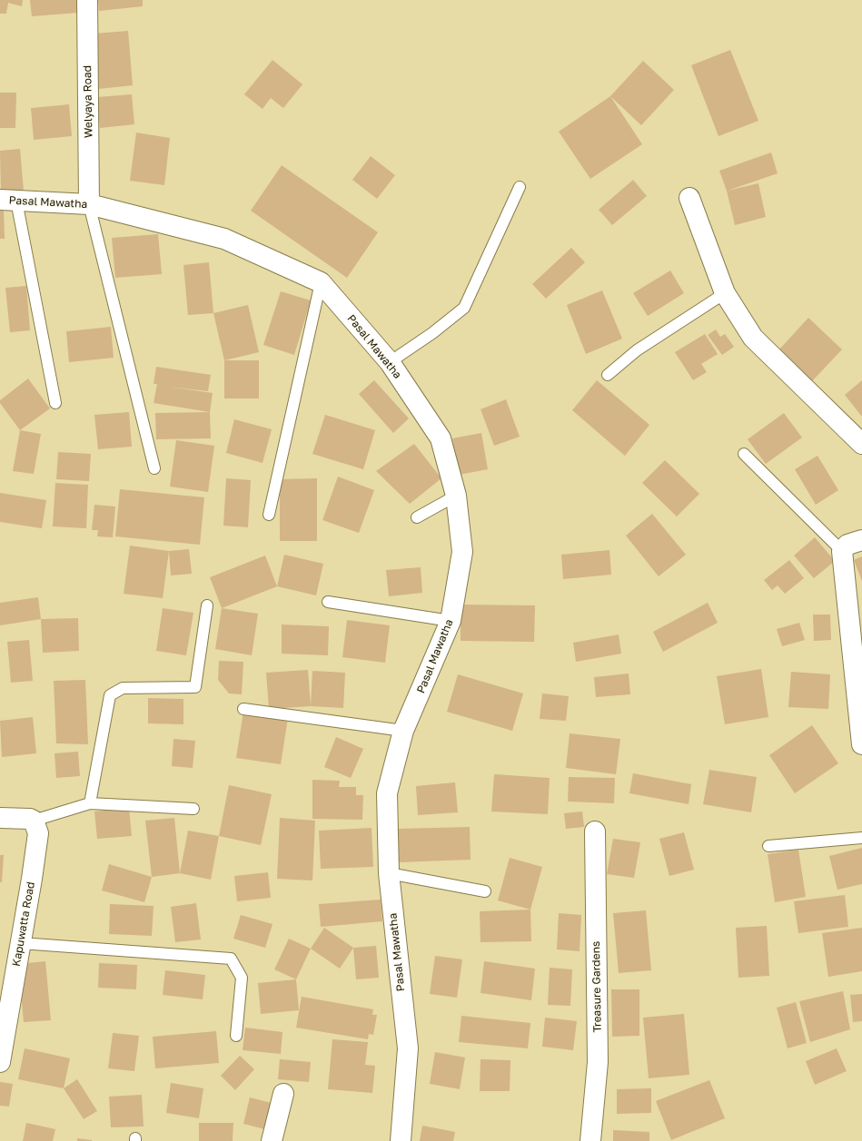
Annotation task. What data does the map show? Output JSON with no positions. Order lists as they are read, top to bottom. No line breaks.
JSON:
{"streets":{"street":["Welyaya Road","Pasal Mawatha","Kapuwatta Road","Treasure Gardens"]},"crossings":[["Welyaya Road","Pasal Mawatha"]]}
